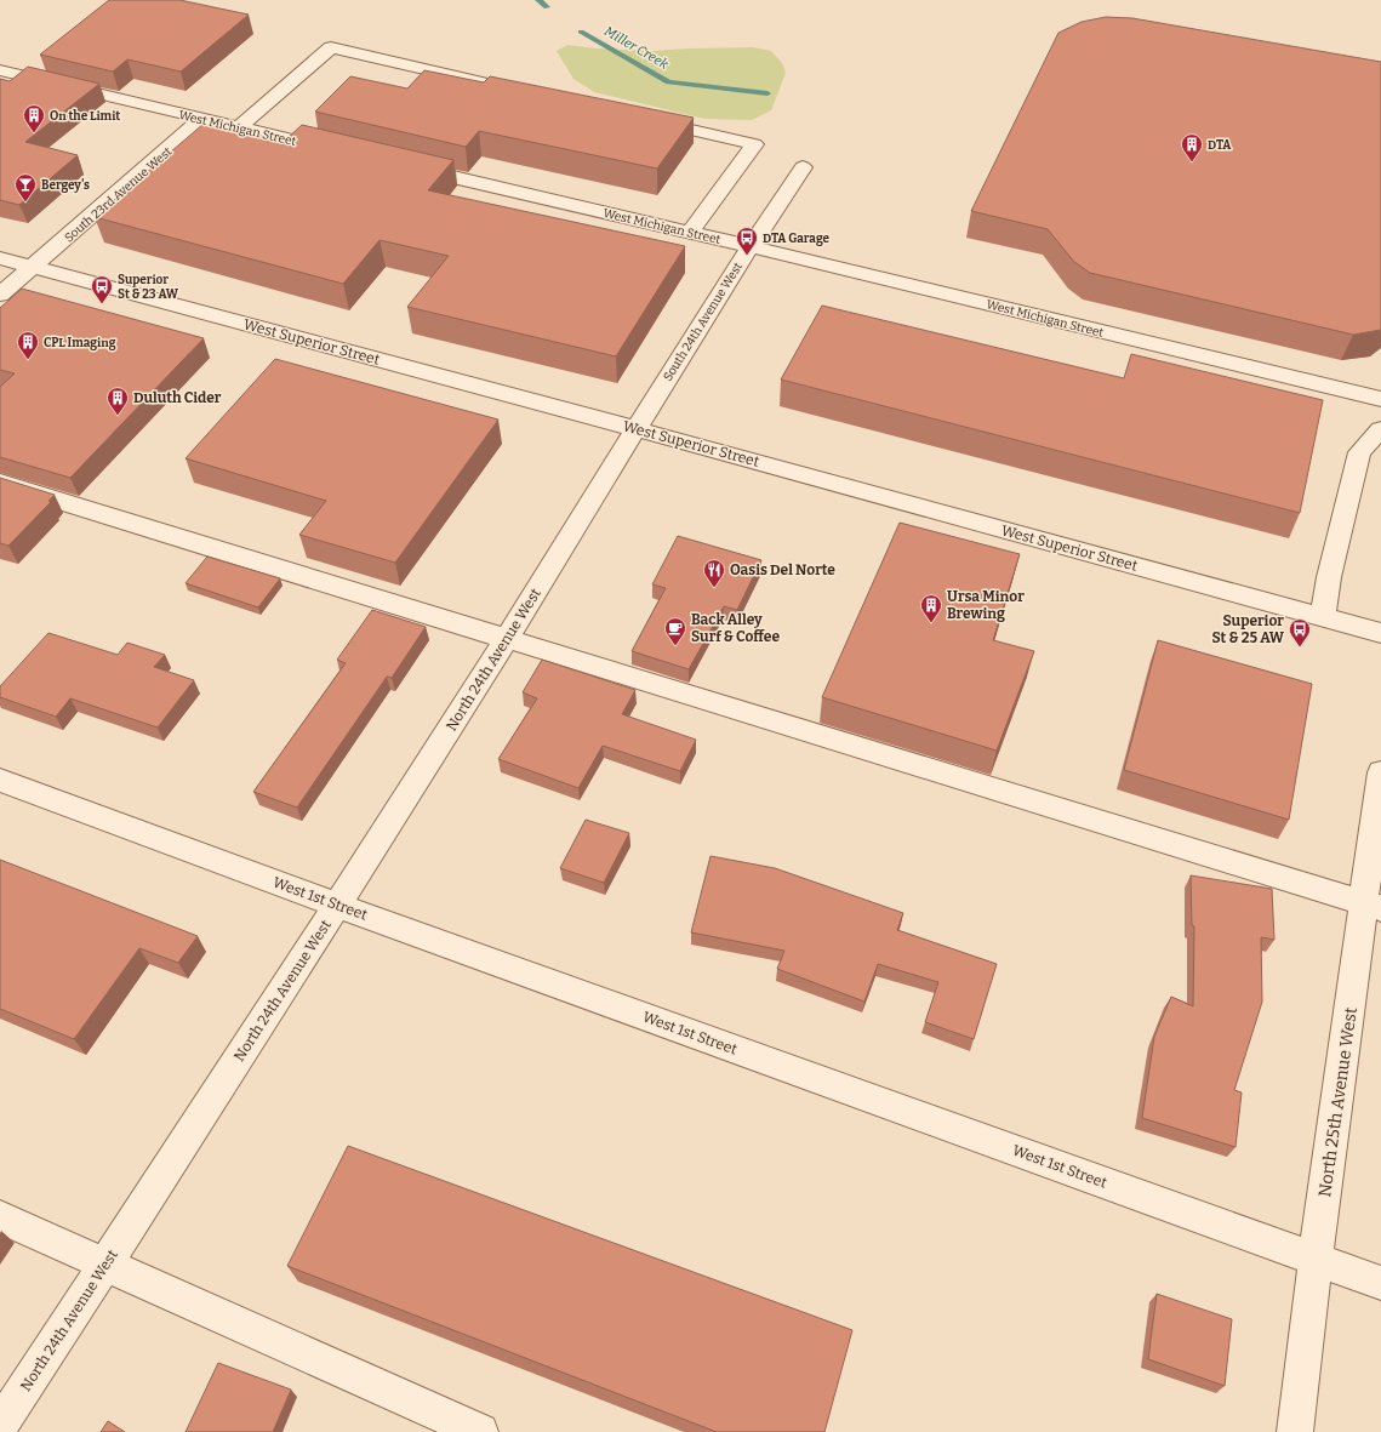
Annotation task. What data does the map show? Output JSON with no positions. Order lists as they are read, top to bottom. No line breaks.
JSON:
{"streets":{"street":["West Michigan Street","South 23rd Avenue West","South 24th Avenue West","West Superior Street","North 24th Avenue West","West 1st Street","North 25th Avenue West"]},"crossings":[["West Michigan Street","South 23rd Avenue West"],["West Michigan Street","South 24th Avenue West"],["South 23rd Avenue West","West Superior Street"],["South 24th Avenue West","West Superior Street"],["South 24th Avenue West","North 24th Avenue West"],["West Superior Street","North 24th Avenue West"],["North 24th Avenue West","West 1st Street"],["West 1st Street","North 25th Avenue West"]],"water":["Miller Creek"],"places":{"building":["On the Limit","DTA","CPL Imaging","Duluth Cider","Ursa Minor Brewing"],"bar":["Bergey's"],"bus stop":["DTA Garage","Superior St & 23 AW","Superior St & 25 AW"],"restaurant":["Oasis Del Norte"],"cafe":["Back Alley Surf & Coffee"]}}
